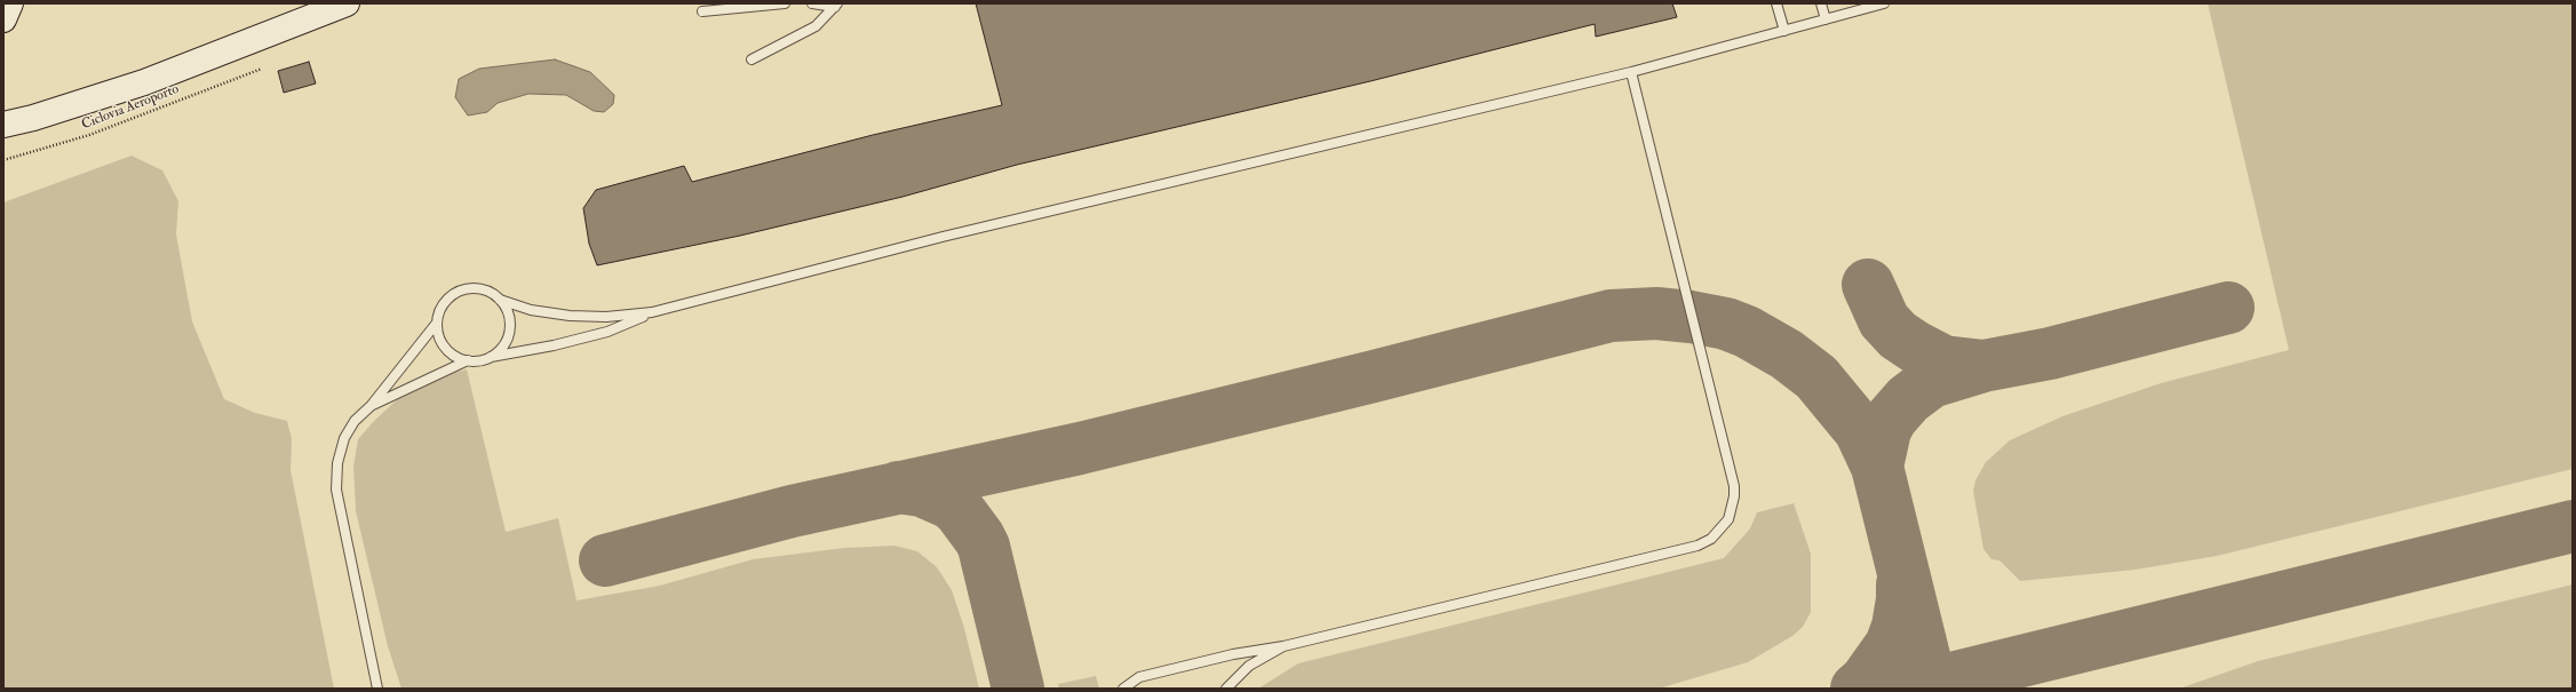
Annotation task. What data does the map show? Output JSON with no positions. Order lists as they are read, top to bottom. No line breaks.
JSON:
{"streets":{"path":["Ciclovia Aeroporto"]}}
